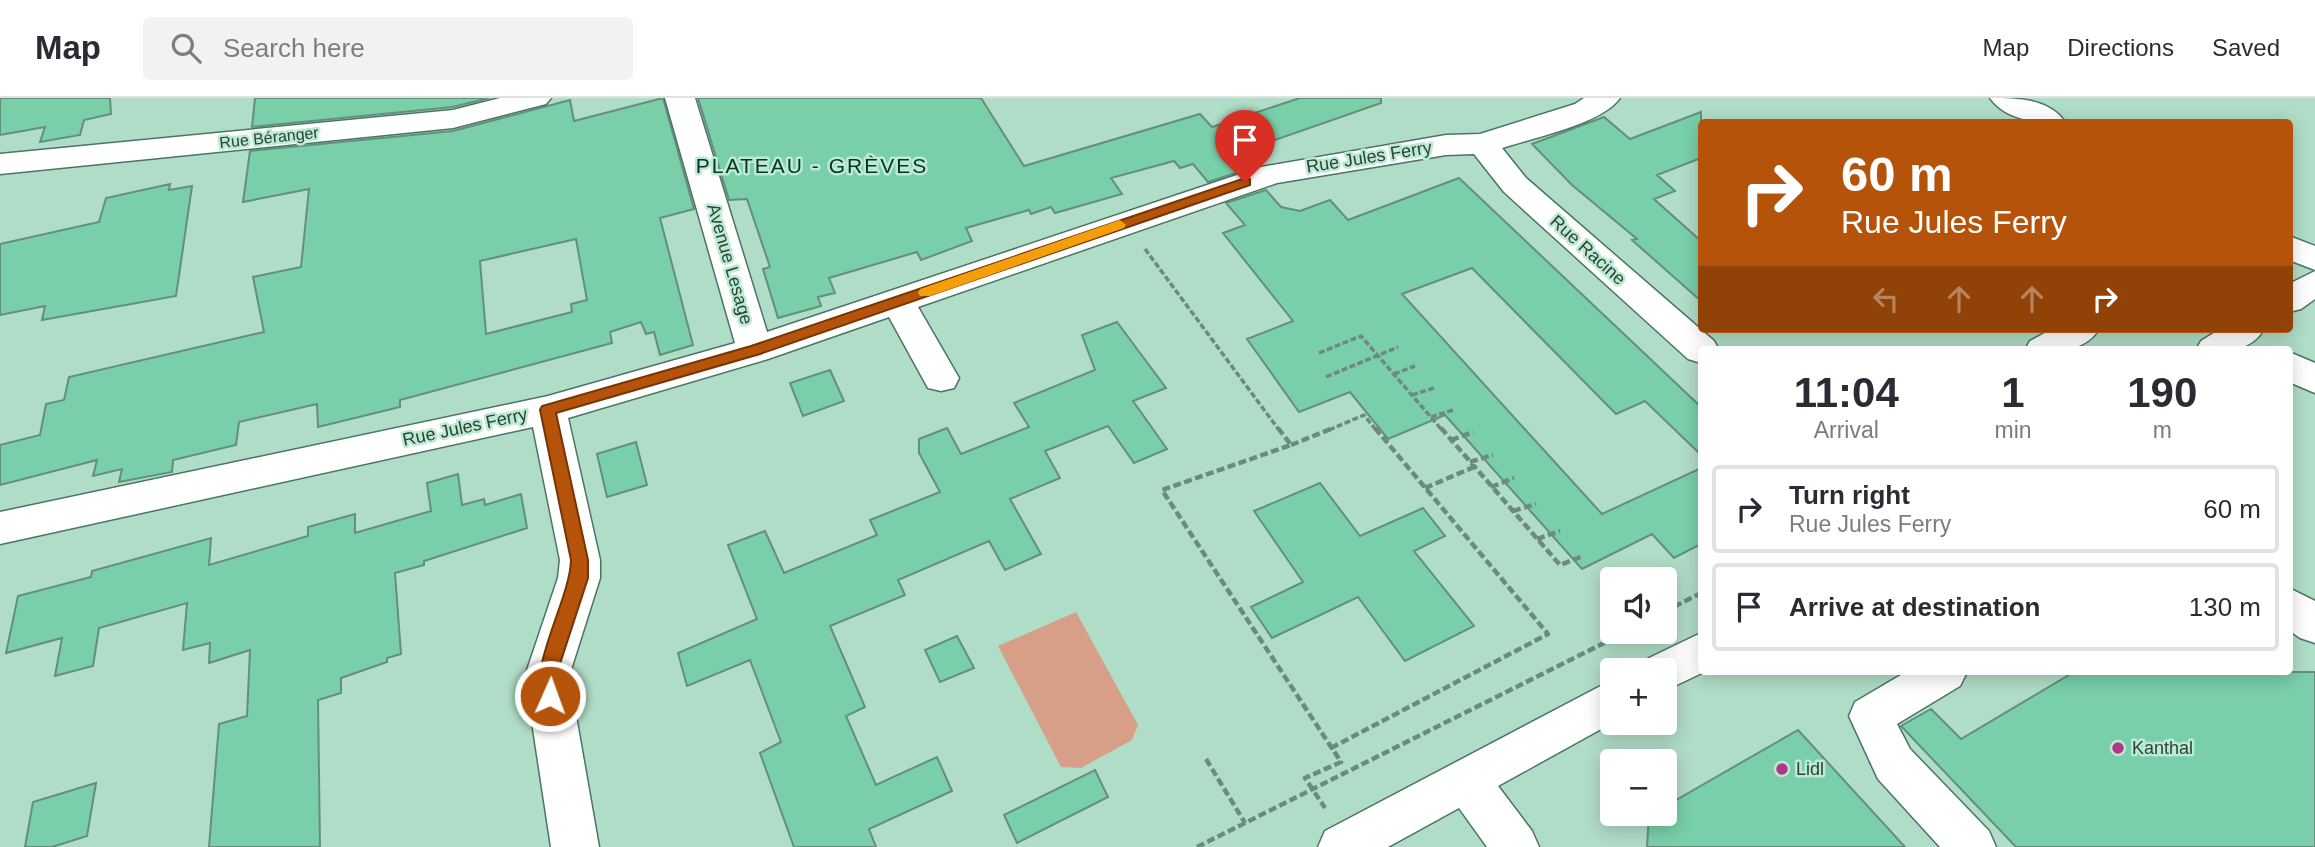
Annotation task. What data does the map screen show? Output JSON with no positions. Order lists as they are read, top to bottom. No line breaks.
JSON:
{"streets":{"street":["Rue Béranger","Rue Jules Ferry","Rue Racine","Avenue Lesage"]},"crossings":[["Rue Jules Ferry","Rue Racine"],["Rue Jules Ferry","Avenue Lesage"]],"districts":["PLATEAU - GRÈVES"],"places":["Kanthal","Lidl"],"page":{"header":"Map","search":"Search here","nav":["Map","Directions","Saved"],"turn":["60 m","Rue Jules Ferry"],"eta":["11:04","Arrival","1","min","190","m"],"list":[{"name":"Turn right","note":"Rue Jules Ferry","value":"60 m"},{"name":"Arrive at destination","value":"130 m"}],"map_buttons":["+","−"]}}
